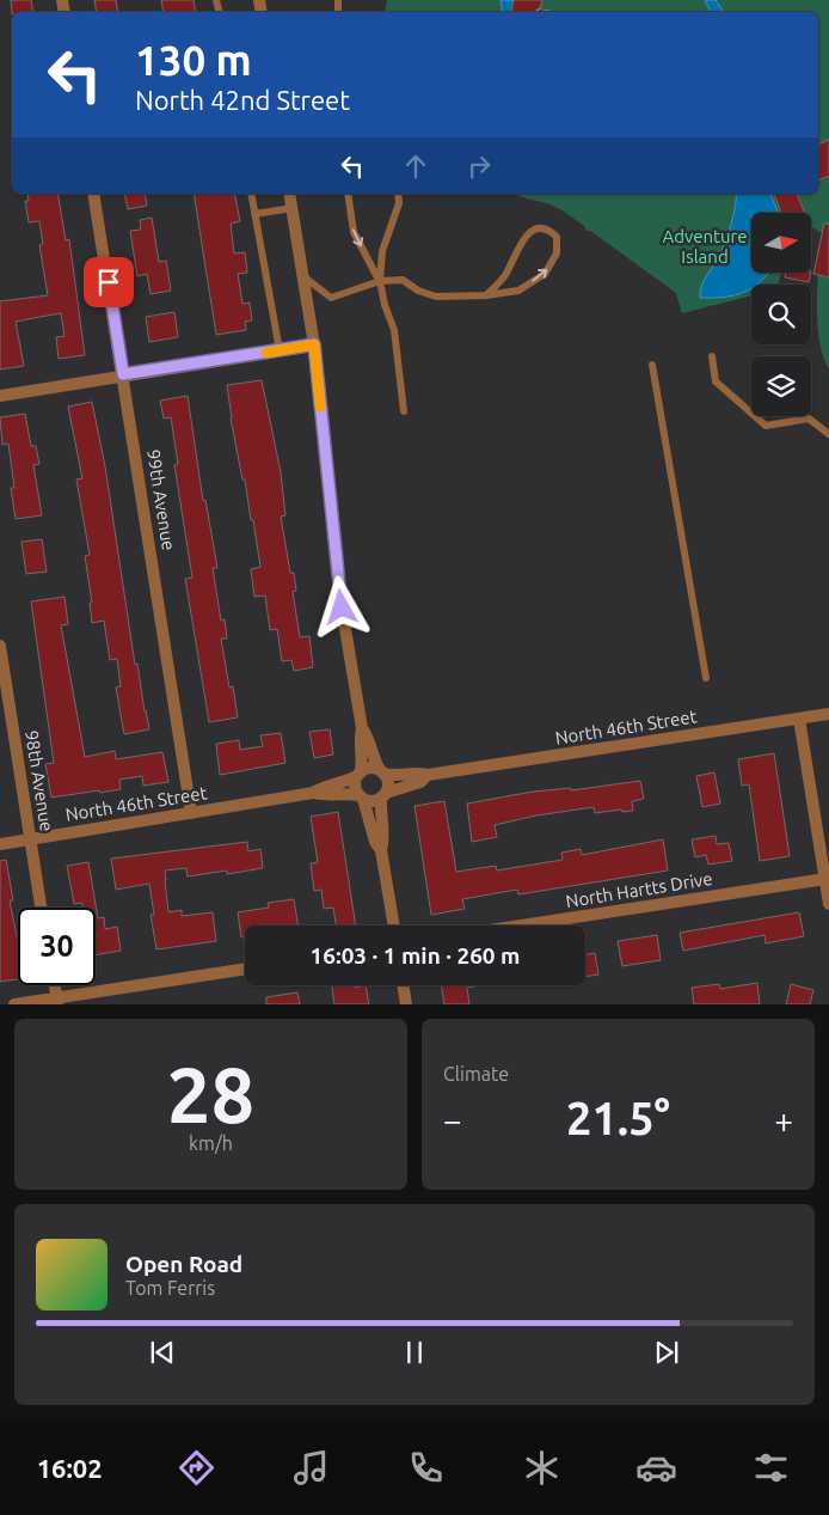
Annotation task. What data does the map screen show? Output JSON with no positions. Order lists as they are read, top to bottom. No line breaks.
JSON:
{"streets":{"street":["99th Avenue","North 46th Street","98th Avenue","North Hartts Drive"]},"crossings":[["99th Avenue","North 46th Street"],["North 46th Street","98th Avenue"]],"parks":["Adventure Island"],"north":"right","page":{"turn":["130 m","North 42nd Street"],"limit":"30","trip":"16:03 · 1 min · 260 m","tile":[["28","km/h"],"Climate"],"heat":["−","21.5°","+"],"song":["Open Road","Tom Ferris"],"tabs":"16:02"}}
